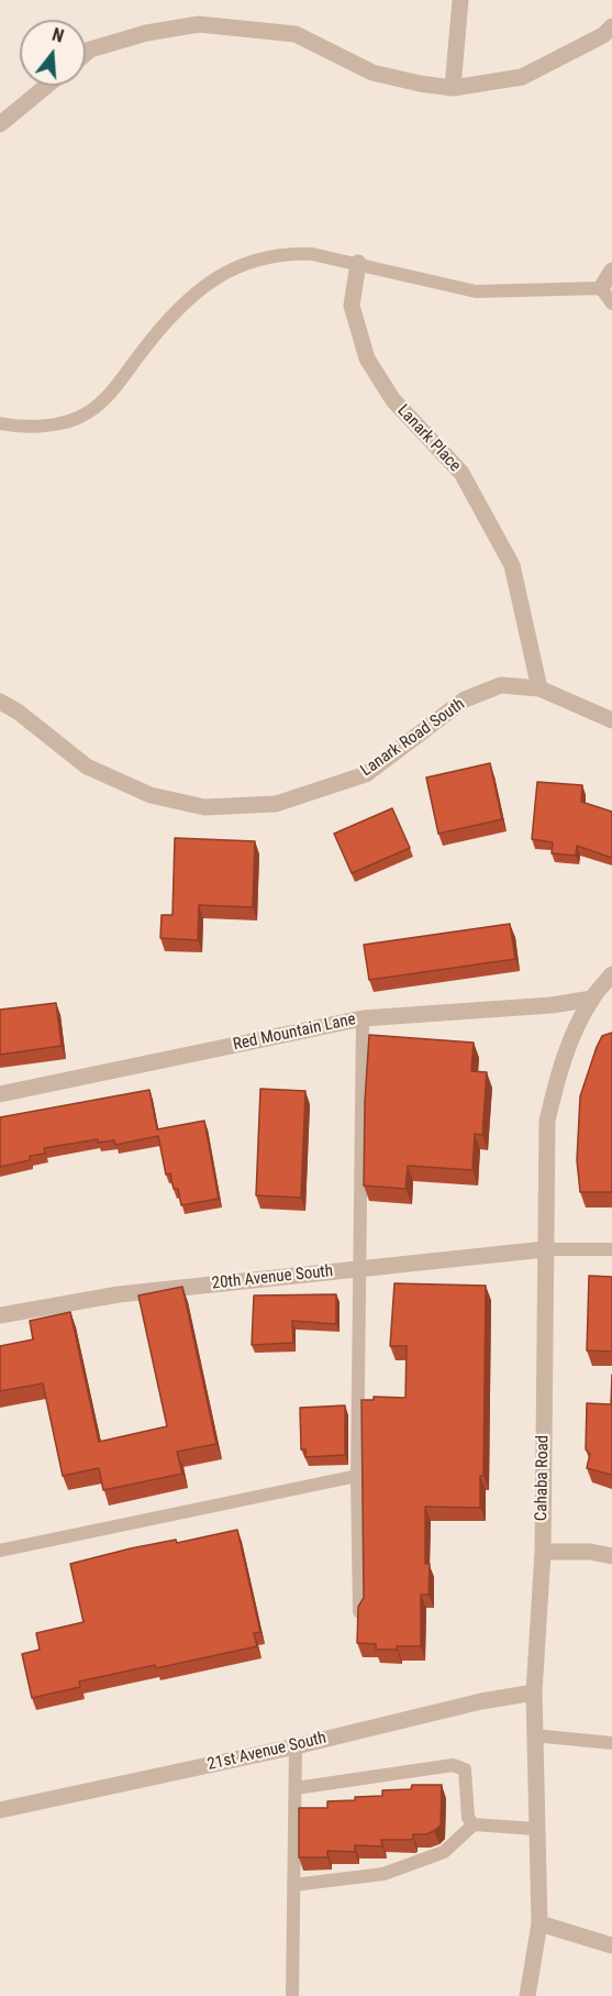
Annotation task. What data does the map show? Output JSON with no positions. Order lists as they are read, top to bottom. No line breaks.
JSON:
{"streets":{"street":["Lanark Place","Lanark Road South","Red Mountain Lane","20th Avenue South","Cahaba Road","21st Avenue South"]},"crossings":[["Lanark Place","Lanark Road South"],["Red Mountain Lane","Cahaba Road"],["20th Avenue South","Cahaba Road"],["Cahaba Road","21st Avenue South"]],"north":"top"}
